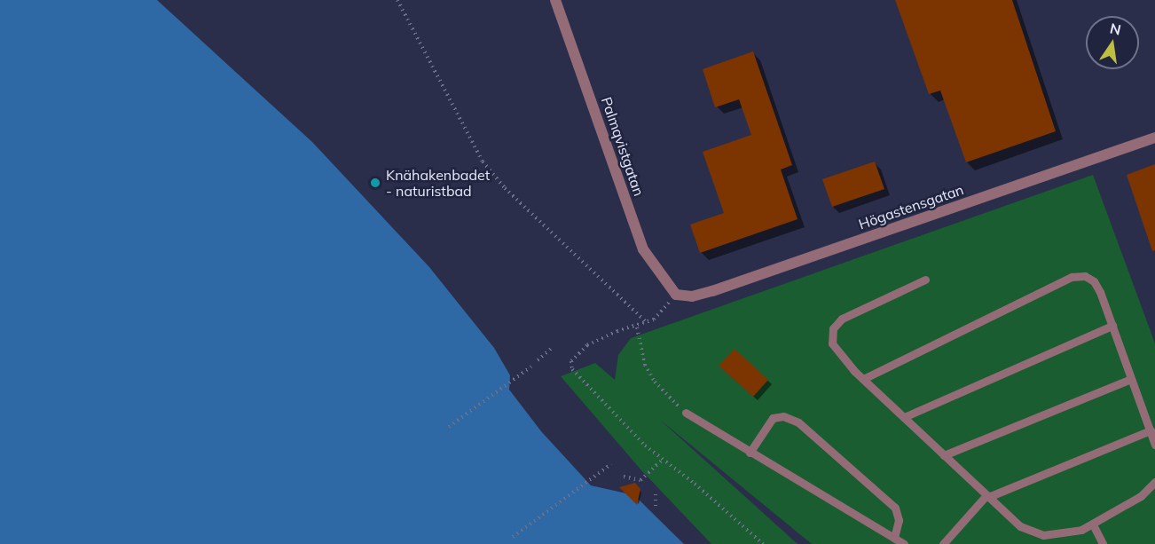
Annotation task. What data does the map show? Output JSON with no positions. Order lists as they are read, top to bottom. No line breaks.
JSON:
{"streets":{"street":["Palmqvistgatan","Högastensgatan"]},"crossings":[["Palmqvistgatan","Högastensgatan"]],"places":["Knähakenbadet - naturistbad"],"north":"top"}
